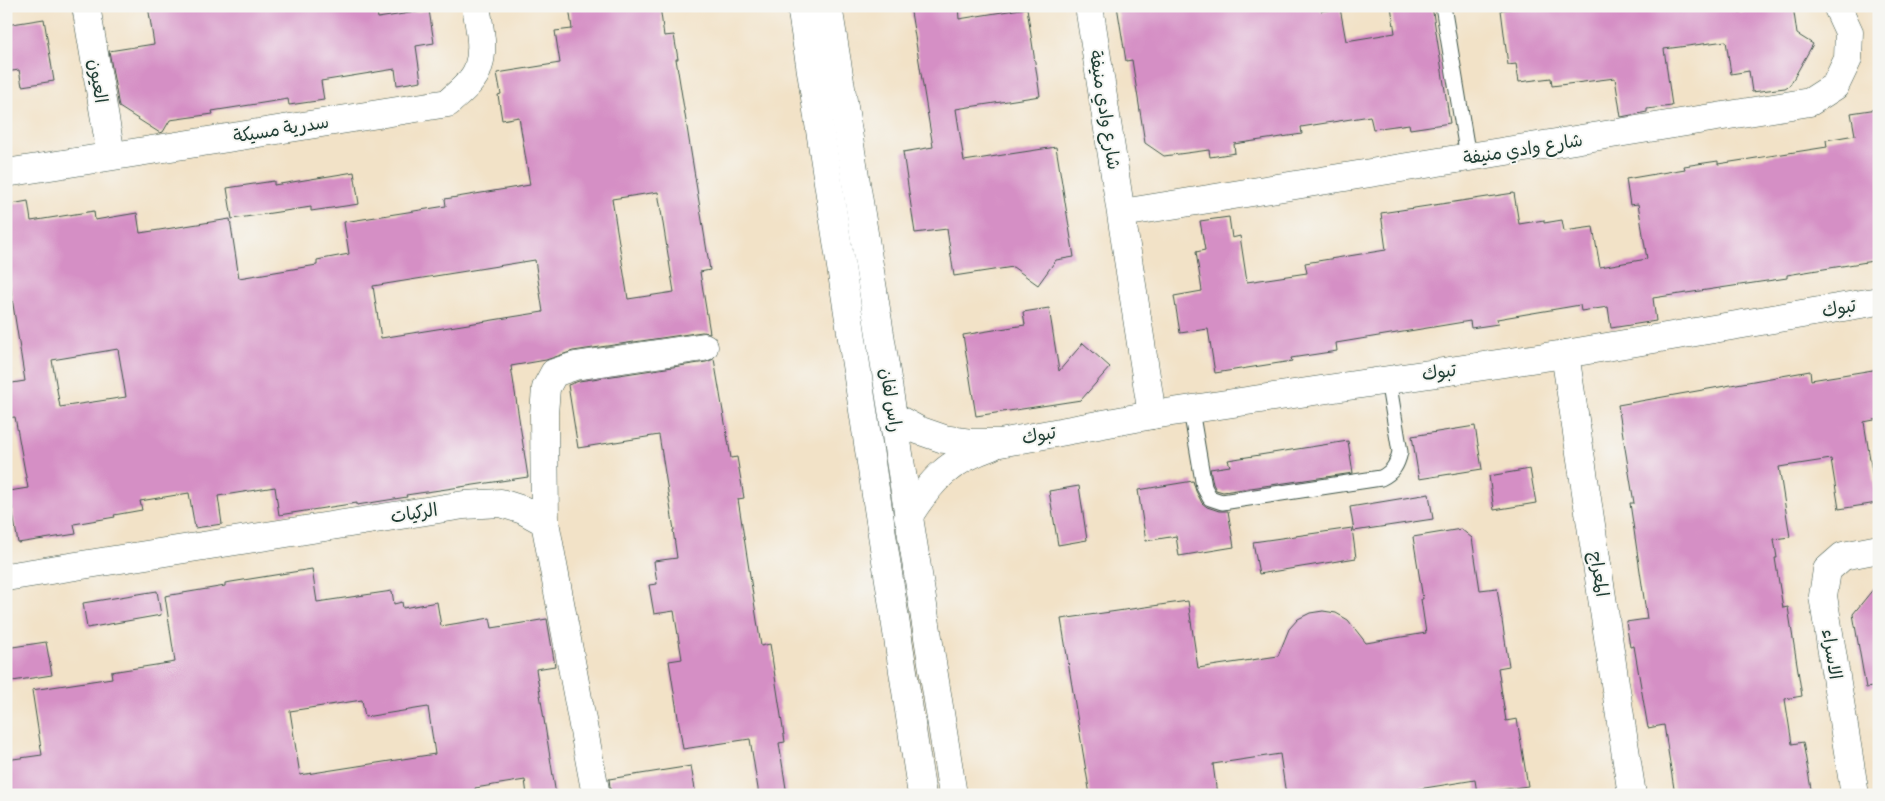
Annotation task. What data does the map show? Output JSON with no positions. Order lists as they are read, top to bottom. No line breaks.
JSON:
{"streets":{"street":["العيون","شارع وادي منيفة","سدرية مسيكة","تبوك","راس لفان","الركيات","المعراج","الاسراء"]},"crossings":[["العيون","سدرية مسيكة"],["شارع وادي منيفة","تبوك"],["تبوك","راس لفان"],["تبوك","المعراج"]]}
